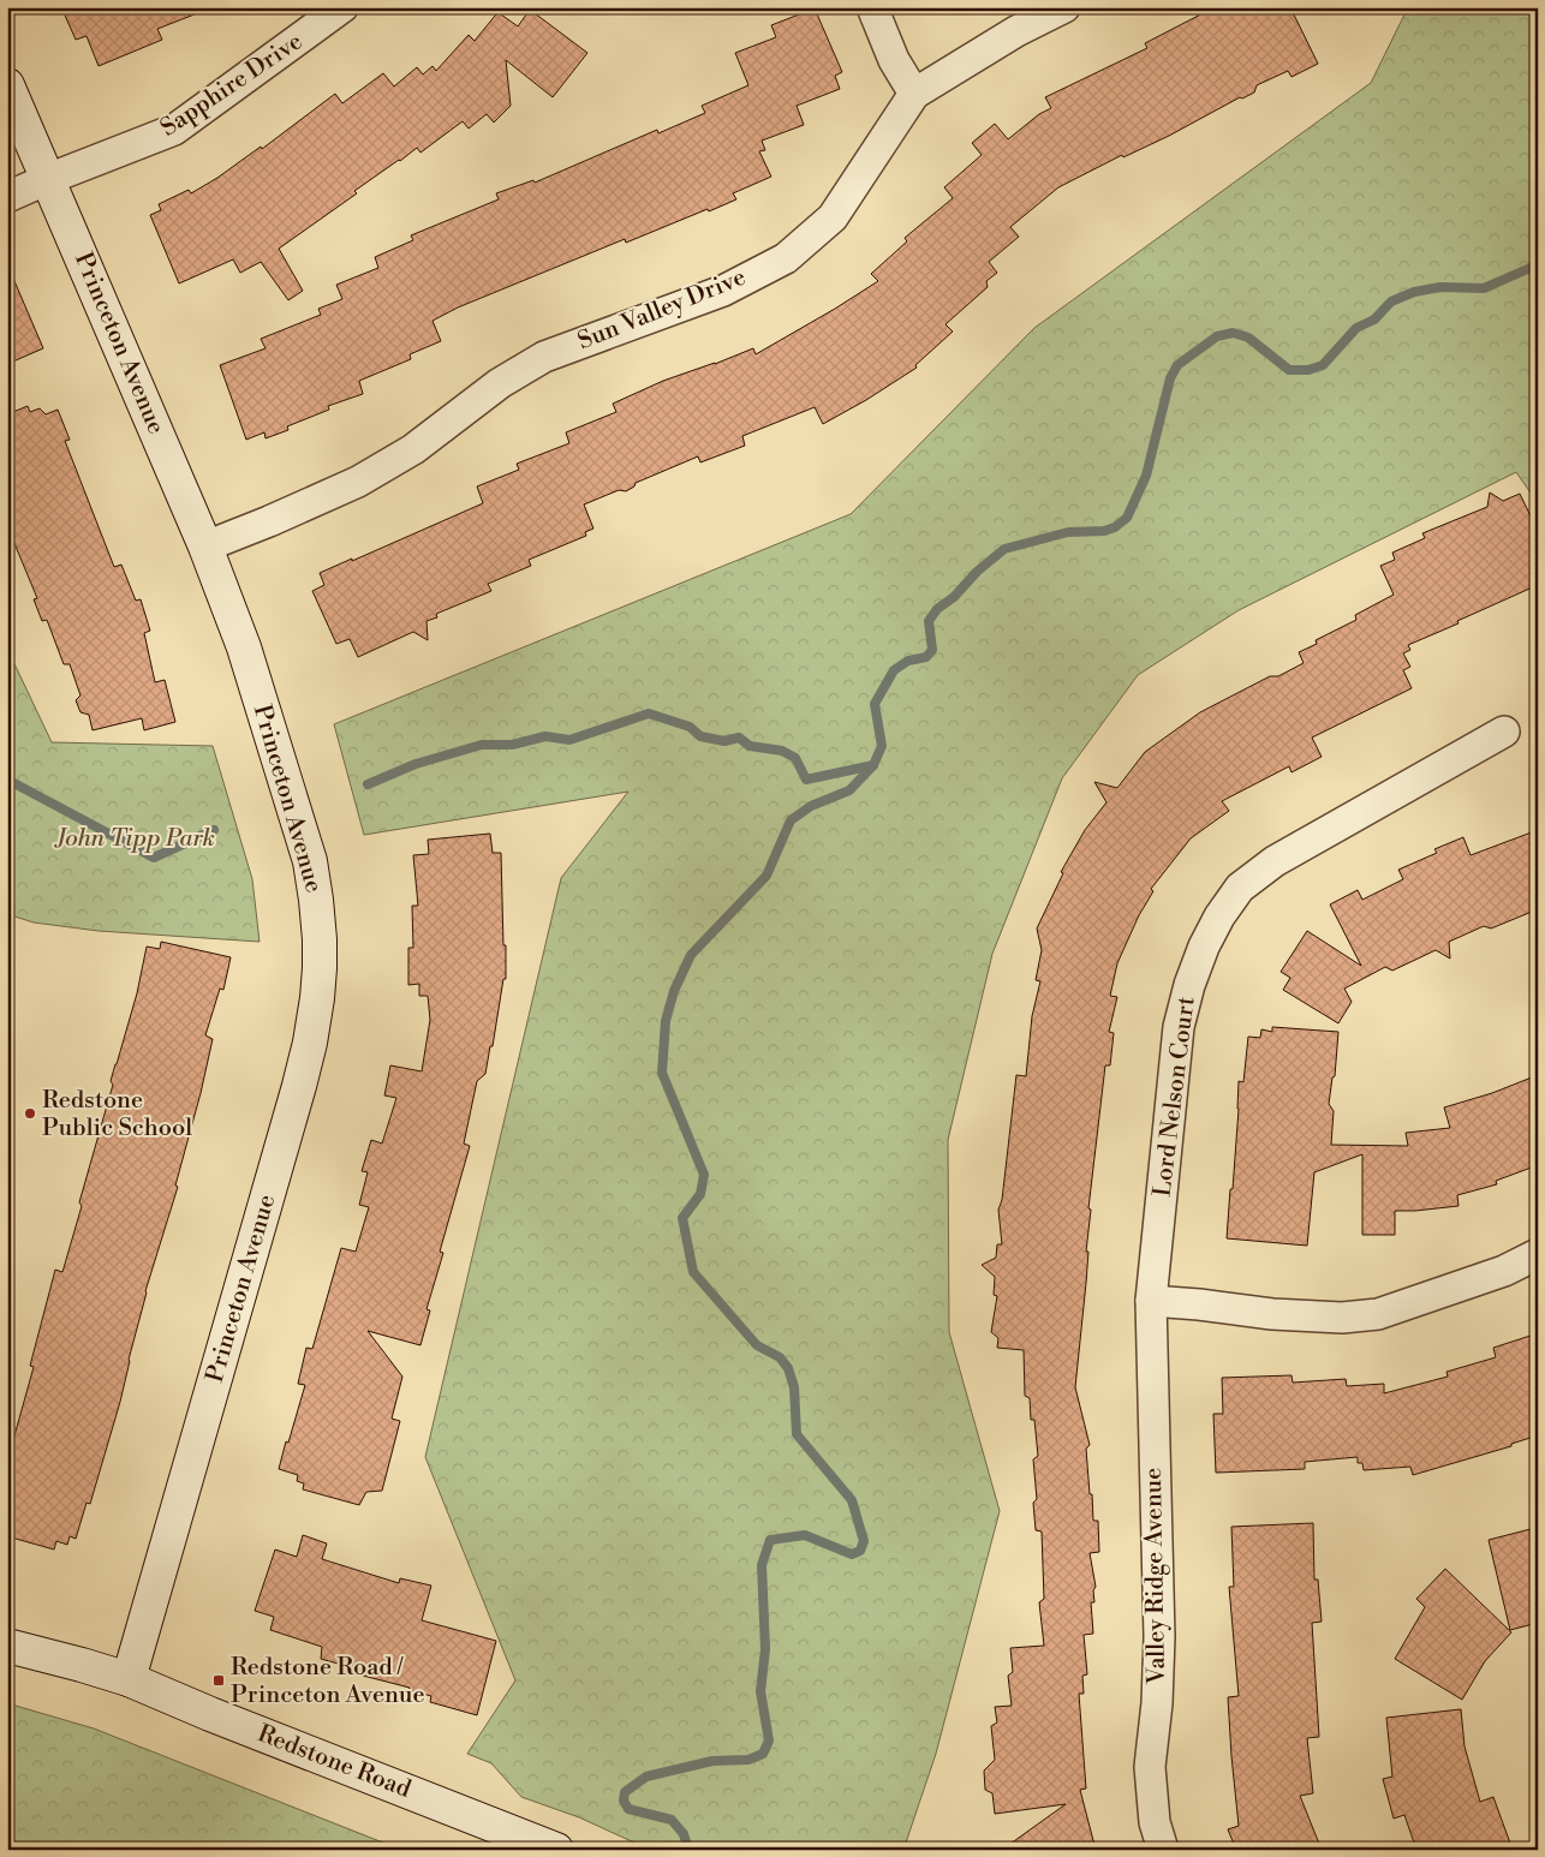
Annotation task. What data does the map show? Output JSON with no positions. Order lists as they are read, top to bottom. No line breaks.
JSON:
{"streets":{"street":["Sapphire Drive","Sun Valley Drive","Princeton Avenue","Lord Nelson Court","Valley Ridge Avenue","Redstone Road"]},"crossings":[["Sapphire Drive","Princeton Avenue"],["Sun Valley Drive","Princeton Avenue"],["Princeton Avenue","Redstone Road"],["Lord Nelson Court","Valley Ridge Avenue"]],"parks":["John Tipp Park"],"places":{"other":["Redstone Public School"],"transit":["Redstone Road / Princeton Avenue"]}}
